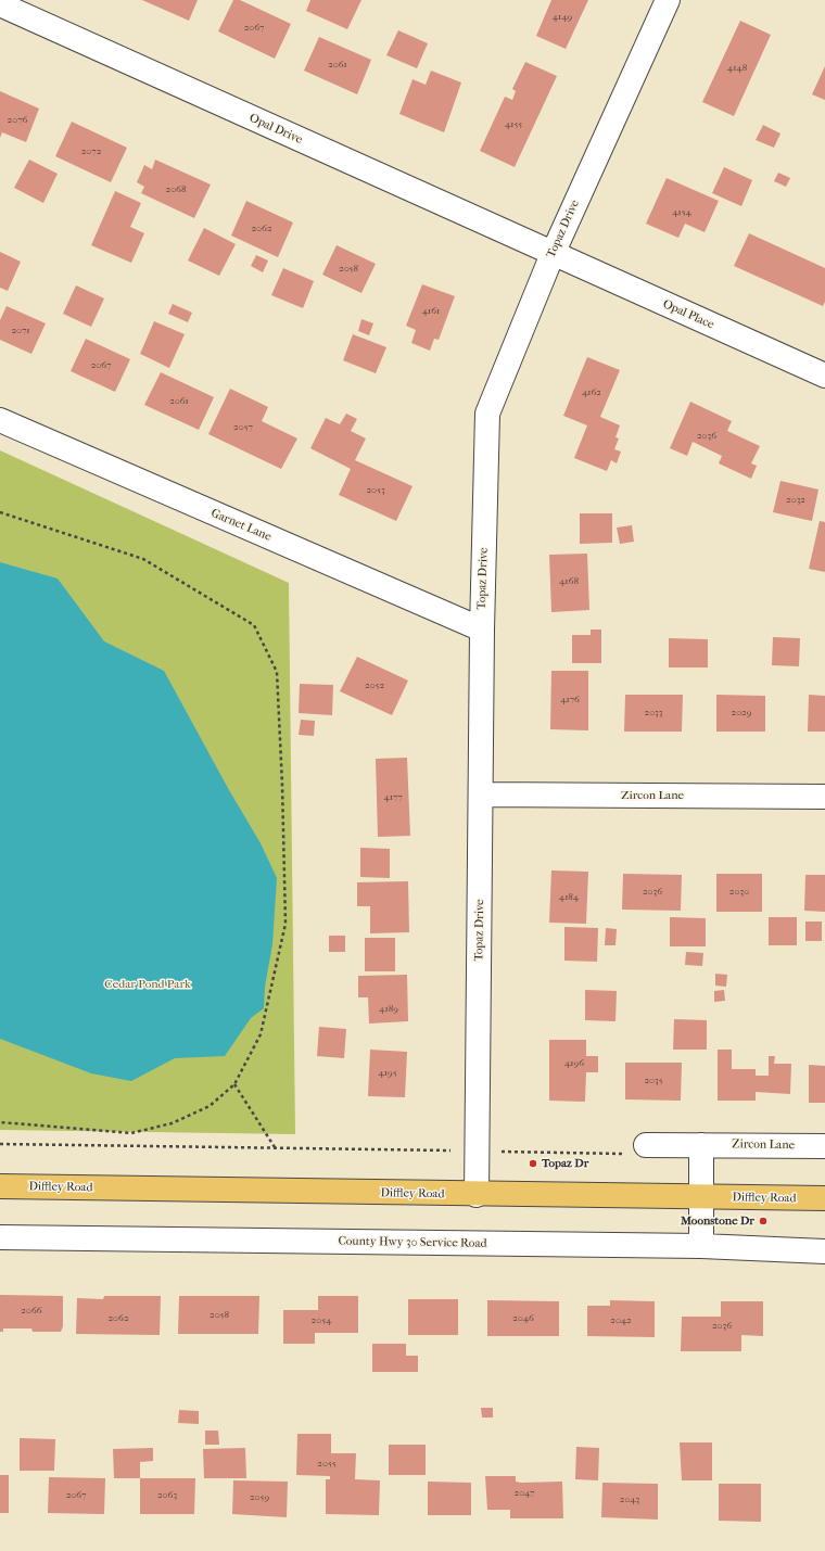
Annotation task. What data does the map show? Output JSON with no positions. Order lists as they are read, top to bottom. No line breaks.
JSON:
{"streets":{"main road":["Diffley Road"],"street":["Opal Drive","Topaz Drive","Opal Place","Garnet Lane","Zircon Lane","County Hwy 30 Service Road"]},"crossings":[["Opal Drive","Topaz Drive"],["Opal Drive","Opal Place"],["Topaz Drive","Opal Place"],["Topaz Drive","Garnet Lane"],["Topaz Drive","Zircon Lane"],["Topaz Drive","Diffley Road"]],"parks":["Cedar Pond Park"],"places":["Topaz Dr","Moonstone Dr"],"house_numbers":["4149","2067","2061","4148","2076","4155","2072","2068","4154","2062","2058","4161","2071","2067","4162","2061","2057","2036","2053","2032","4168","2052","4176","2033","2029","4177","2036","2030","4184","4189","4196","4195","2035","2066","2058","2062","2046","2054","2042","2036","2055","2047","2067","2063","2059","2043"]}
